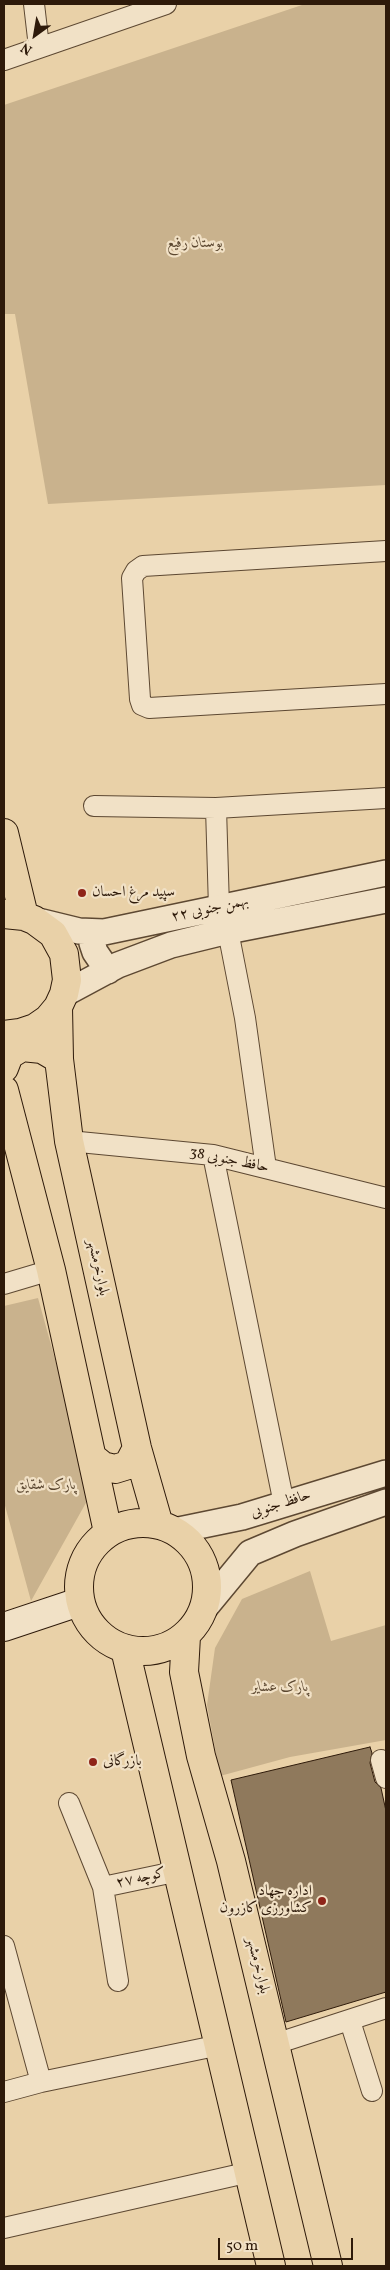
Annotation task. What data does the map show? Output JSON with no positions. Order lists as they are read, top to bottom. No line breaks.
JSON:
{"streets":{"main road":["بلوارخرمشهر"],"street":["۲۲ بهمن جنوبی","حافظ جنوبی 38","حافظ جنوبی","کوچه ۲۷"]},"crossings":[["۲۲ بهمن جنوبی","بلوارخرمشهر"],["حافظ جنوبی 38","بلوارخرمشهر"],["بلوارخرمشهر","حافظ جنوبی"]],"parks":["بوستان رفیع","پارک شقایق","پارک عشایر"],"places":["سپید مرغ احسان","بازرگانی","اداره جهاد کشاورزی کازرون"],"scale_bar":"50 m","north":"bottom left"}
